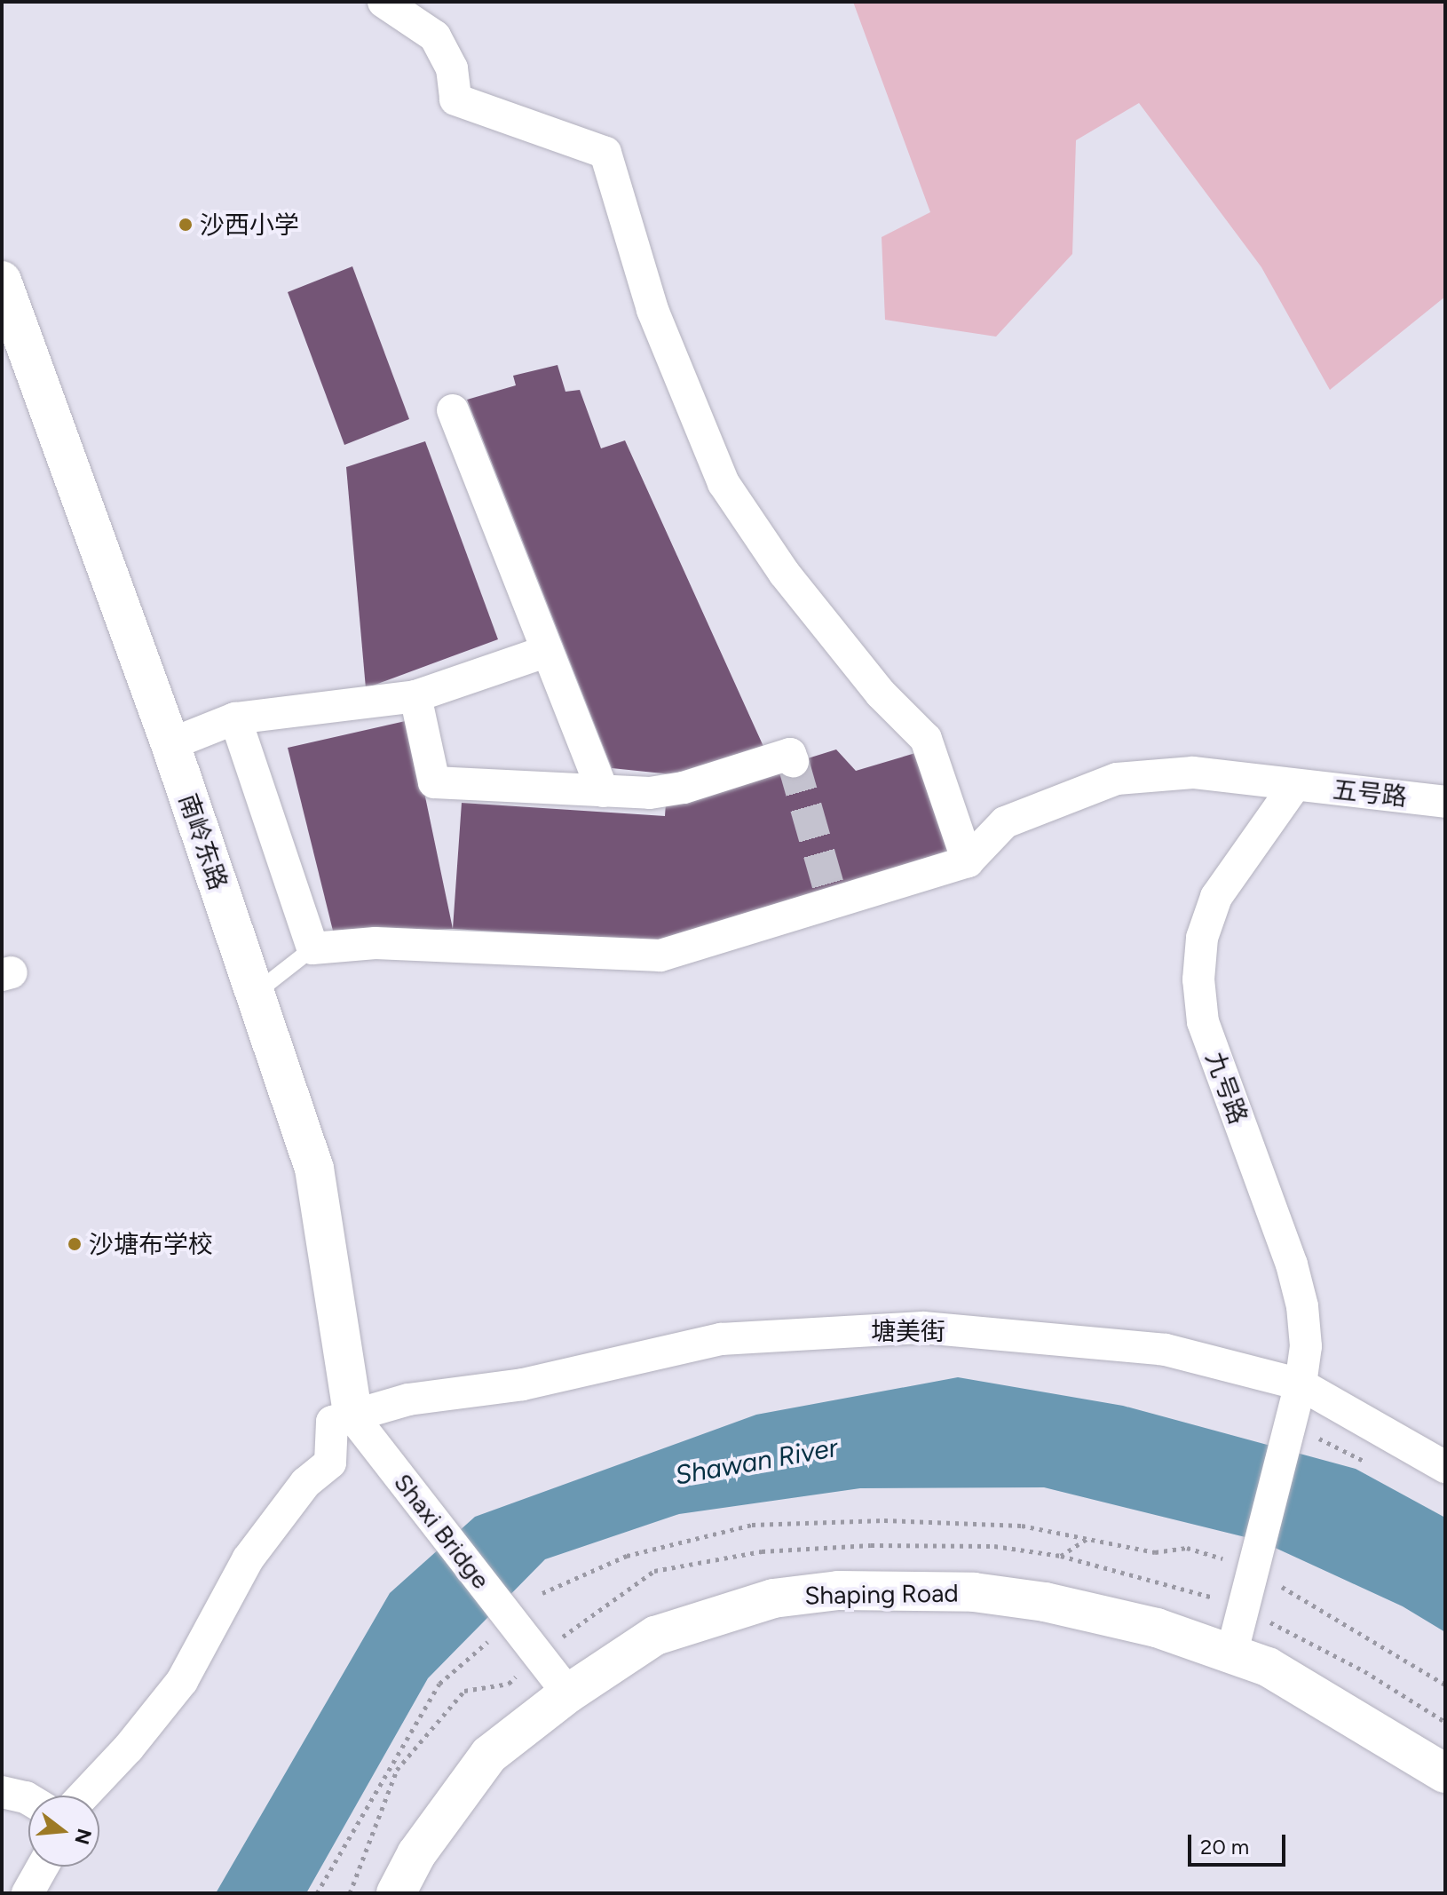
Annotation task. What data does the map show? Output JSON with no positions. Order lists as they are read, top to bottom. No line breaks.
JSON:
{"streets":{"street":["五号路","南岭东路","九号路","塘美街","Shaxi Bridge","Shaping Road"]},"crossings":[["五号路","九号路"],["南岭东路","塘美街"],["南岭东路","Shaxi Bridge"],["九号路","塘美街"],["九号路","Shaping Road"],["塘美街","Shaxi Bridge"],["Shaxi Bridge","Shaping Road"]],"water":["Shawan River"],"places":["沙西小学","沙塘布学校"],"scale_bar":"20 m","north":"right"}
